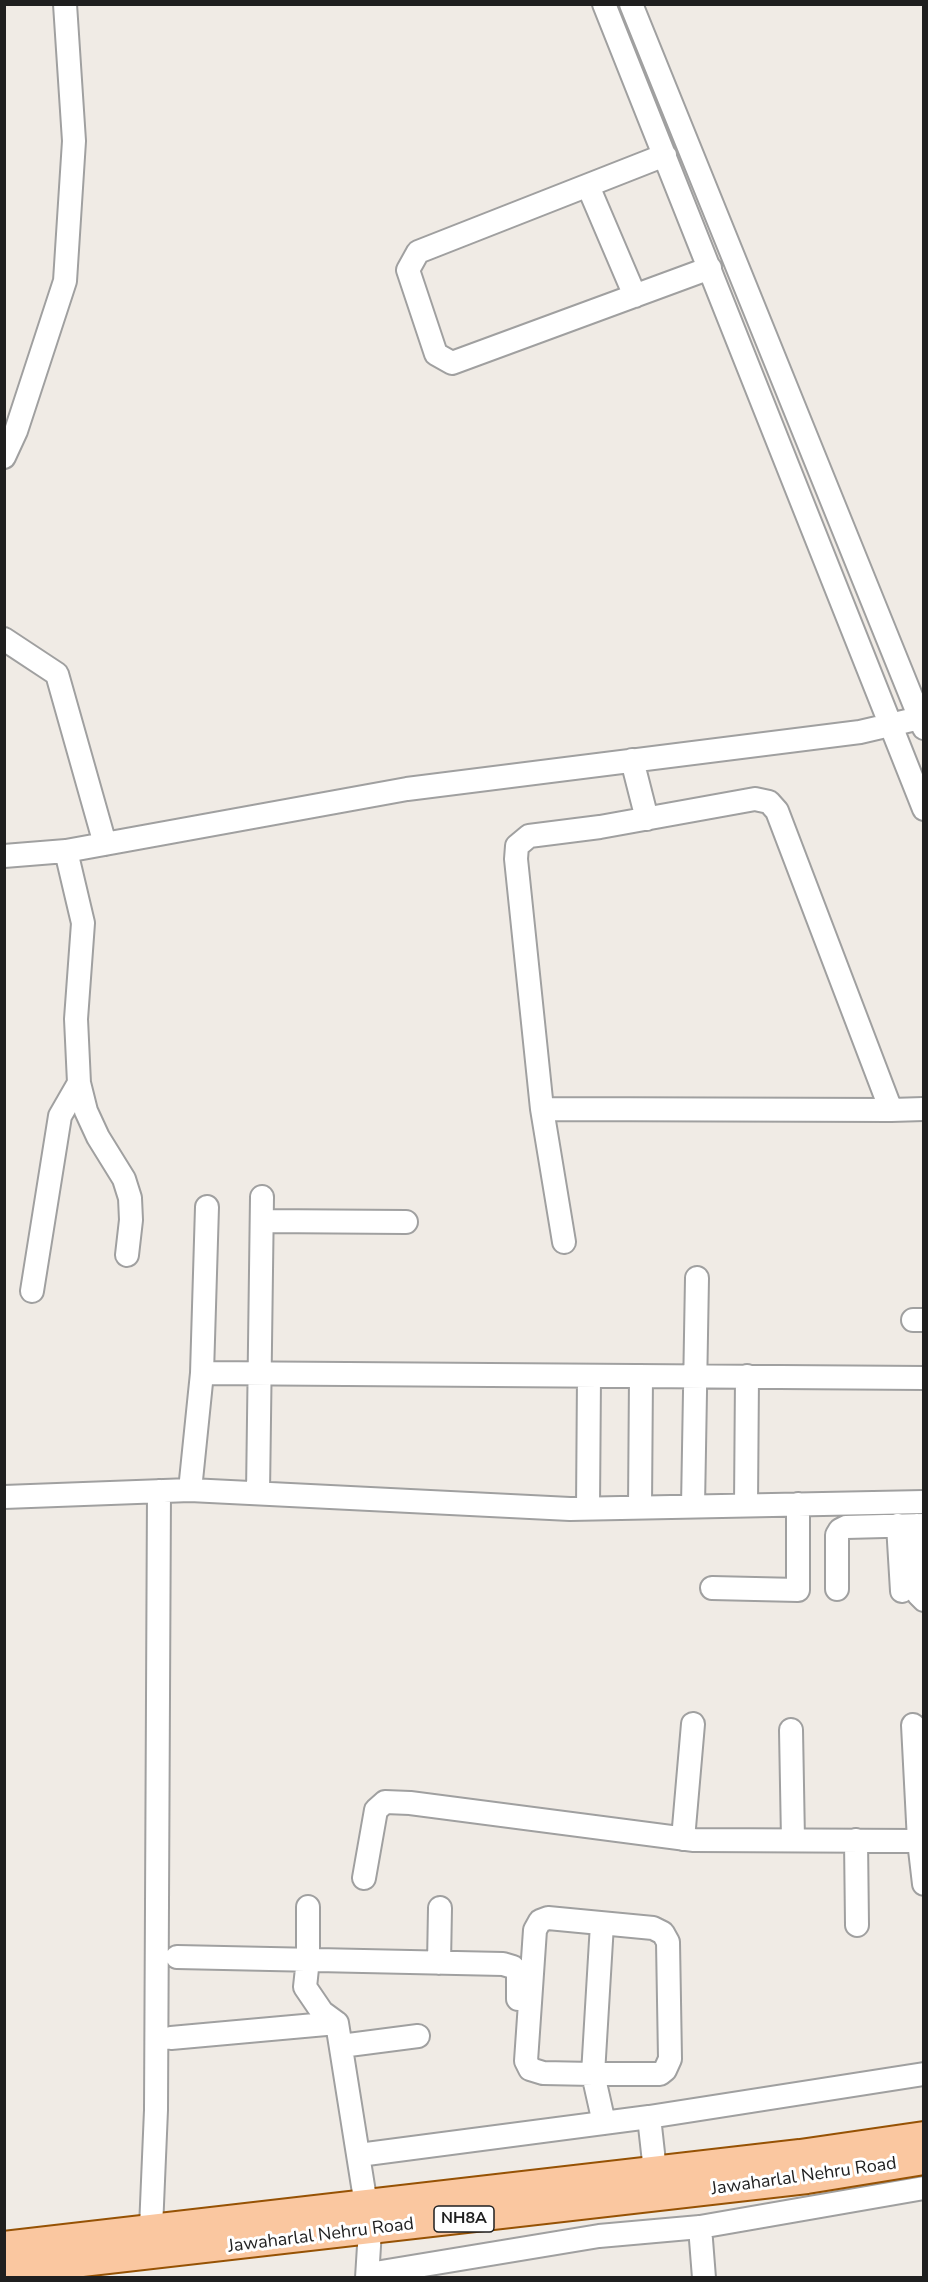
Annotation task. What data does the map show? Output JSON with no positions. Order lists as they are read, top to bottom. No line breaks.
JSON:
{"streets":{"main road":["Jawaharlal Nehru Road","NH8A"]}}
